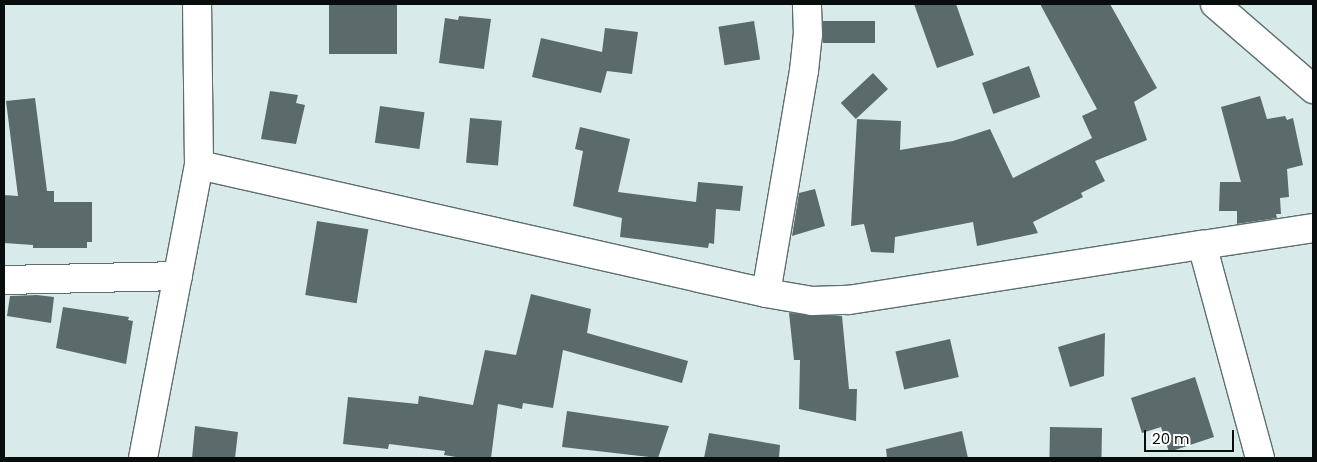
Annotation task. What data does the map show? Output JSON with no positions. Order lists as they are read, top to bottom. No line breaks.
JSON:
{"scale_bar":"20 m"}
